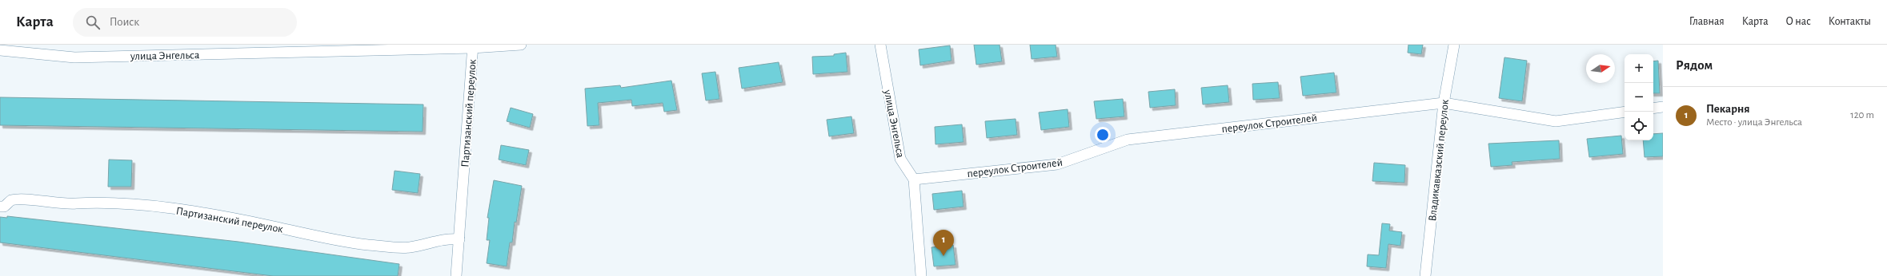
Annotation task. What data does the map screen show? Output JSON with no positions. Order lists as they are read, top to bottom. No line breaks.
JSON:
{"streets":{"street":["улица Энгельса","Партизанский переулок","переулок Строителей","Владикавказский переулок"]},"crossings":[["улица Энгельса","Партизанский переулок"],["улица Энгельса","переулок Строителей"],["переулок Строителей","Владикавказский переулок"]],"north":"right","page":{"header":"Карта","search":"Поиск","nav":["Главная","Карта","О нас","Контакты"],"heading":"Рядом","map_buttons":["+","−"],"list":[{"mark":"1","name":"Пекарня","note":"Место · улица Энгельса","value":"120 m"}],"pins":"1"}}
